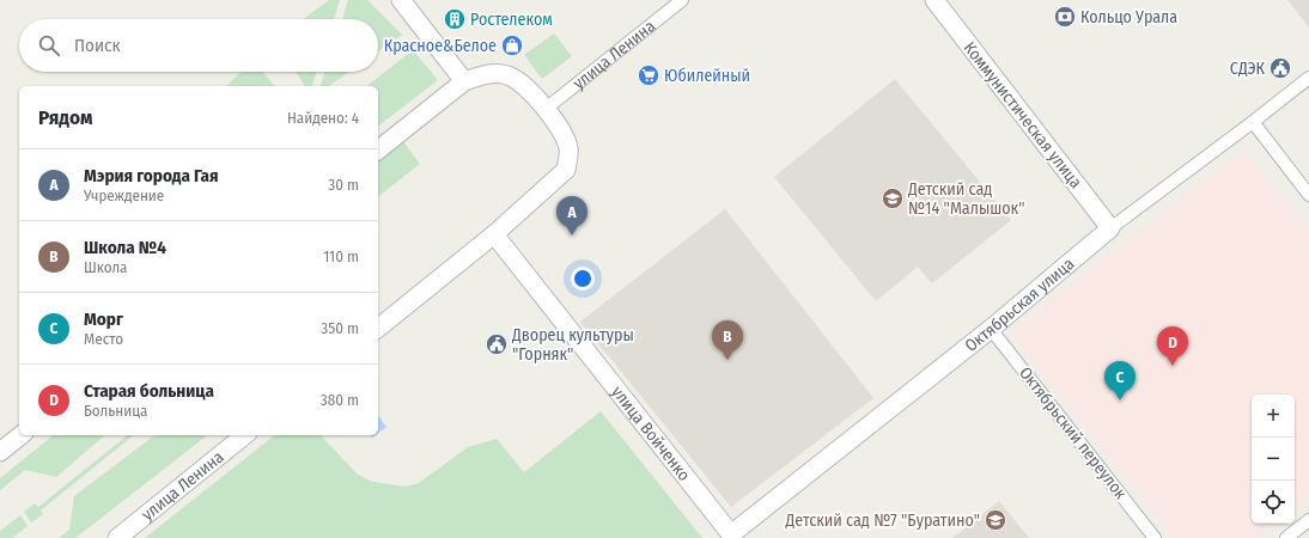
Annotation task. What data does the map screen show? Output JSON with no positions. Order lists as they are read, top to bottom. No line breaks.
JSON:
{"streets":{"main road":["улица Ленина","Коммунистическая улица","Октябрьская улица","улица Войченко"],"street":["Октябрьский переулок"]},"crossings":[["Коммунистическая улица","Октябрьская улица"],["Октябрьская улица","улица Войченко"],["Октябрьская улица","Октябрьский переулок"]],"places":{"bank":["Кольцо Урала"],"building":["Ростелеком"],"shop":["Красное&Белое"],"public building":["СДЭК","Дворец культуры \"Горняк\""],"supermarket":["Юбилейный"],"school or university":["Детский сад №14 \"Малышок\"","Детский сад №7 \"Буратино\""]},"page":{"search":"Поиск","heading":["Рядом","Найдено: 4"],"list":[{"mark":"A","name":"Мэрия города Гая","note":"Учреждение","value":"30 m"},{"mark":"B","name":"Школа №4","note":"Школа","value":"110 m"},{"mark":"C","name":"Морг","note":"Место","value":"350 m"},{"mark":"D","name":"Старая больница","note":"Больница","value":"380 m"}],"pins":["A","B","D","C"],"map_buttons":["+","−"]}}
